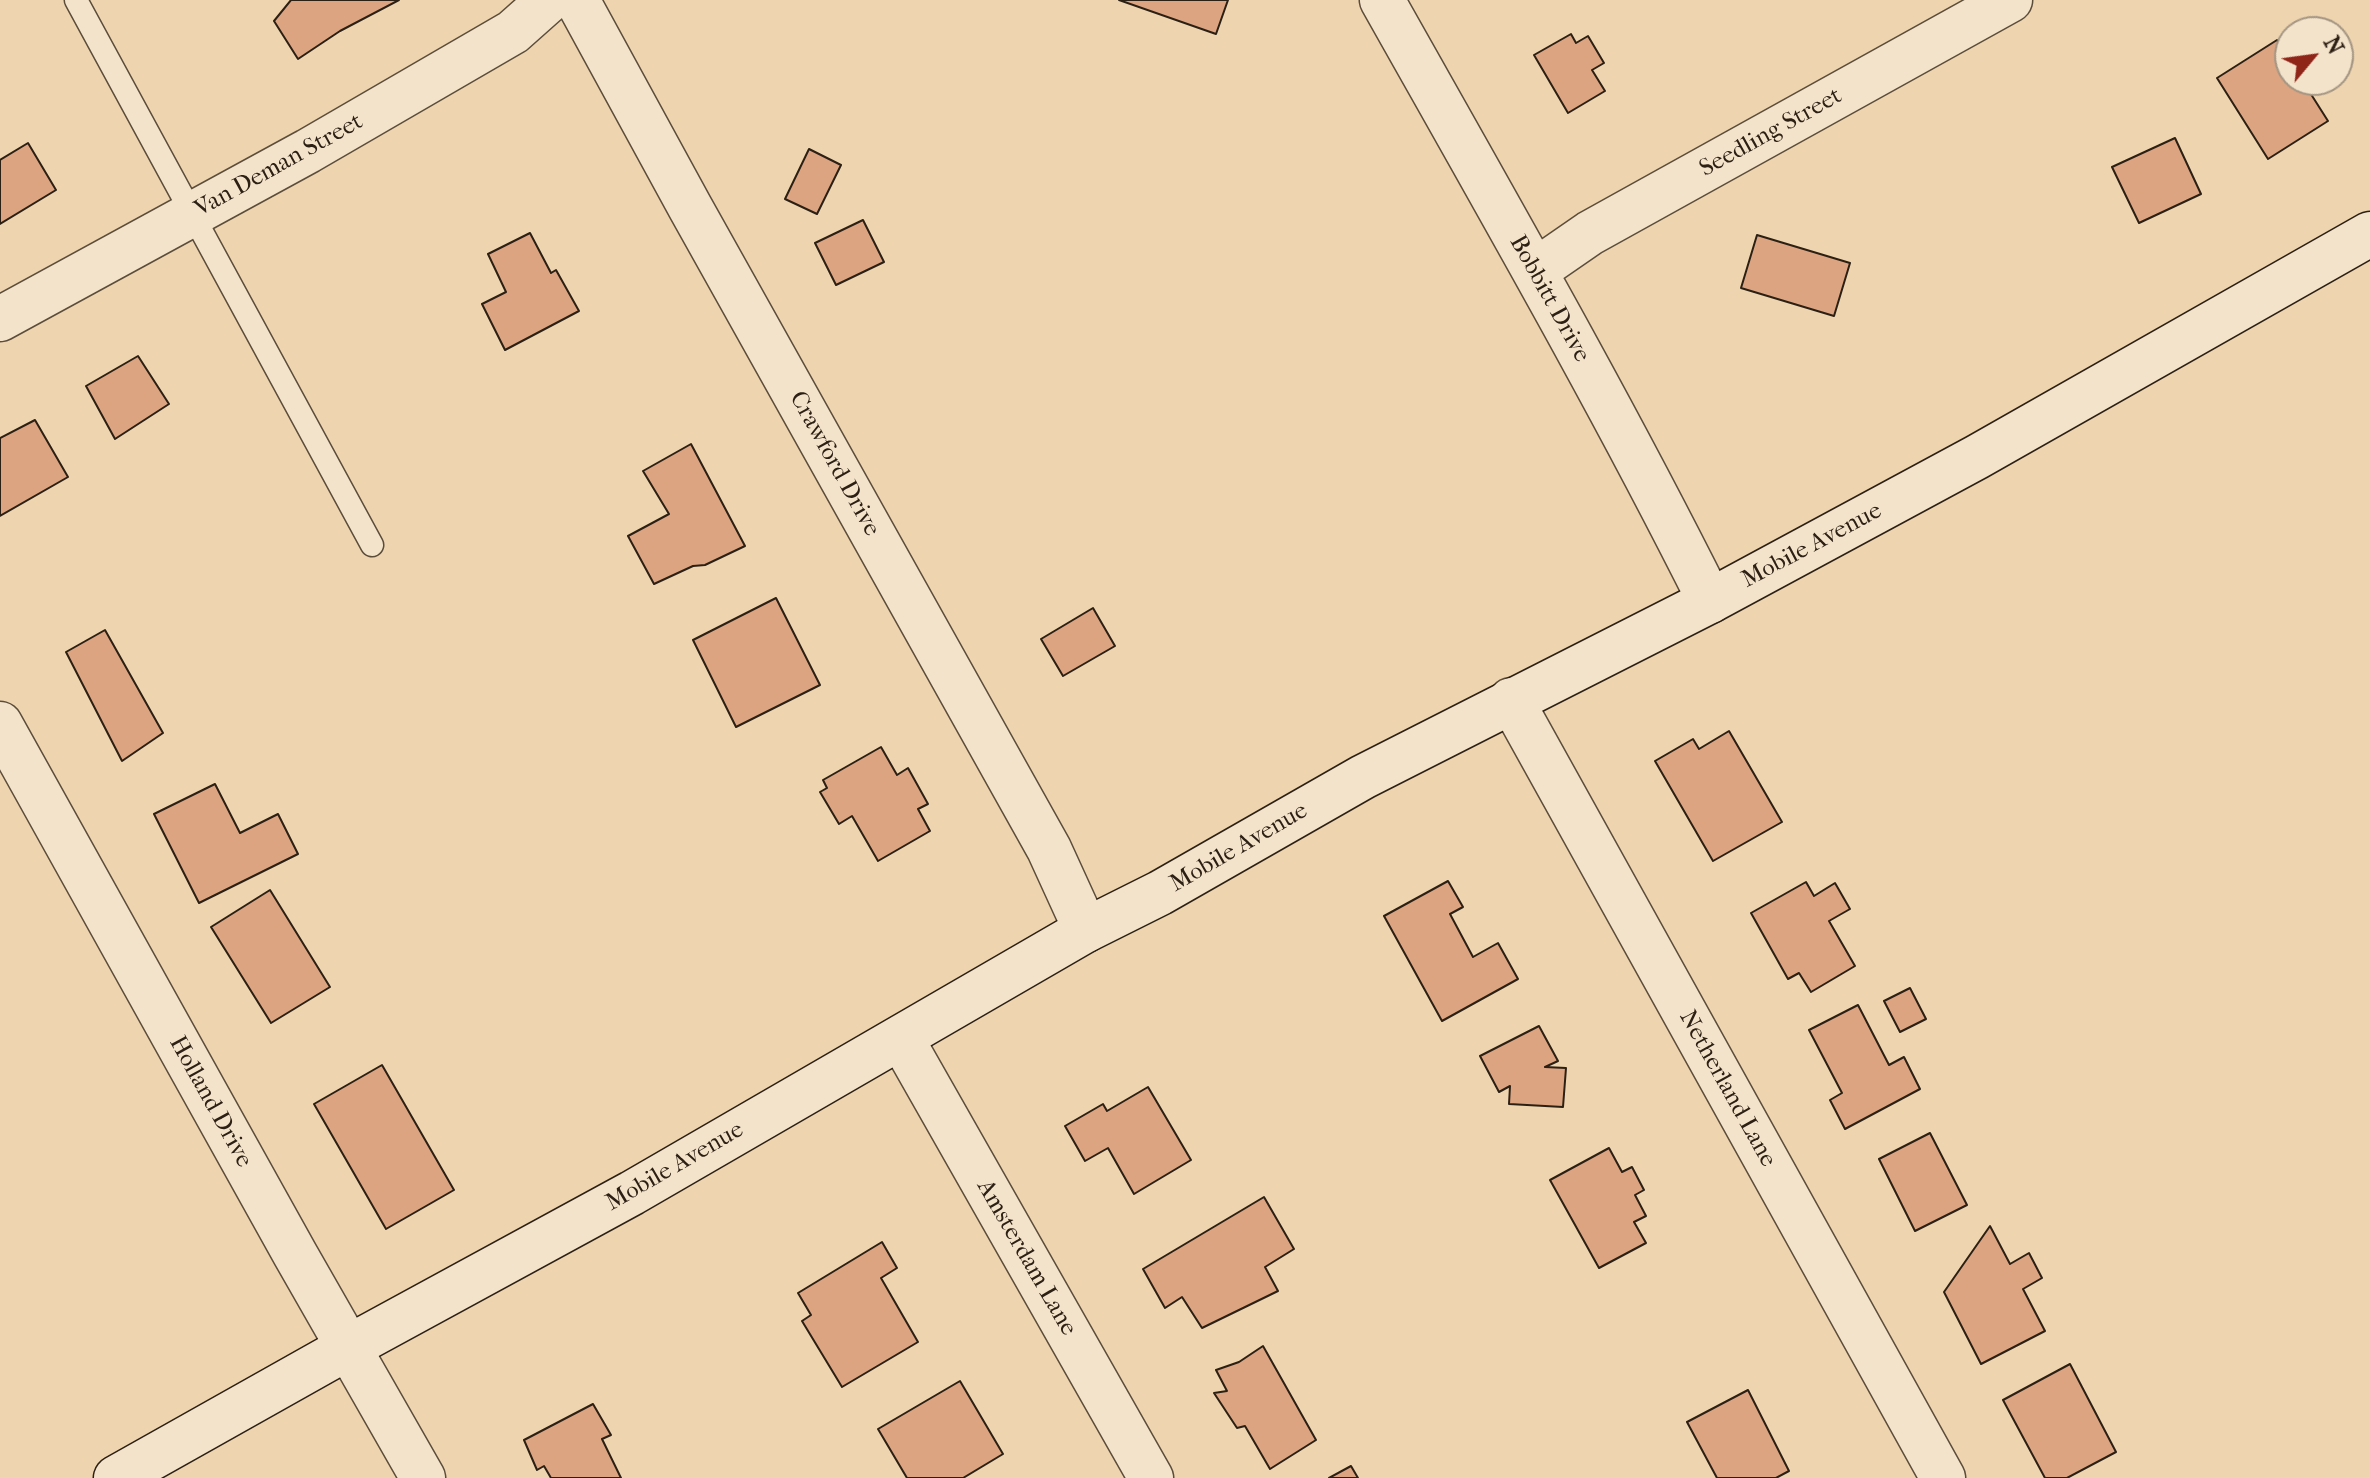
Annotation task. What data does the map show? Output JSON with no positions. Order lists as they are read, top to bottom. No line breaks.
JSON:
{"streets":{"street":["Seedling Street","Van Deman Street","Bobbitt Drive","Crawford Drive","Mobile Avenue","Netherland Lane","Holland Drive","Amsterdam Lane"]},"crossings":[["Seedling Street","Bobbitt Drive"],["Bobbitt Drive","Mobile Avenue"],["Crawford Drive","Mobile Avenue"],["Mobile Avenue","Netherland Lane"],["Mobile Avenue","Holland Drive"],["Mobile Avenue","Amsterdam Lane"]],"north":"top right"}
